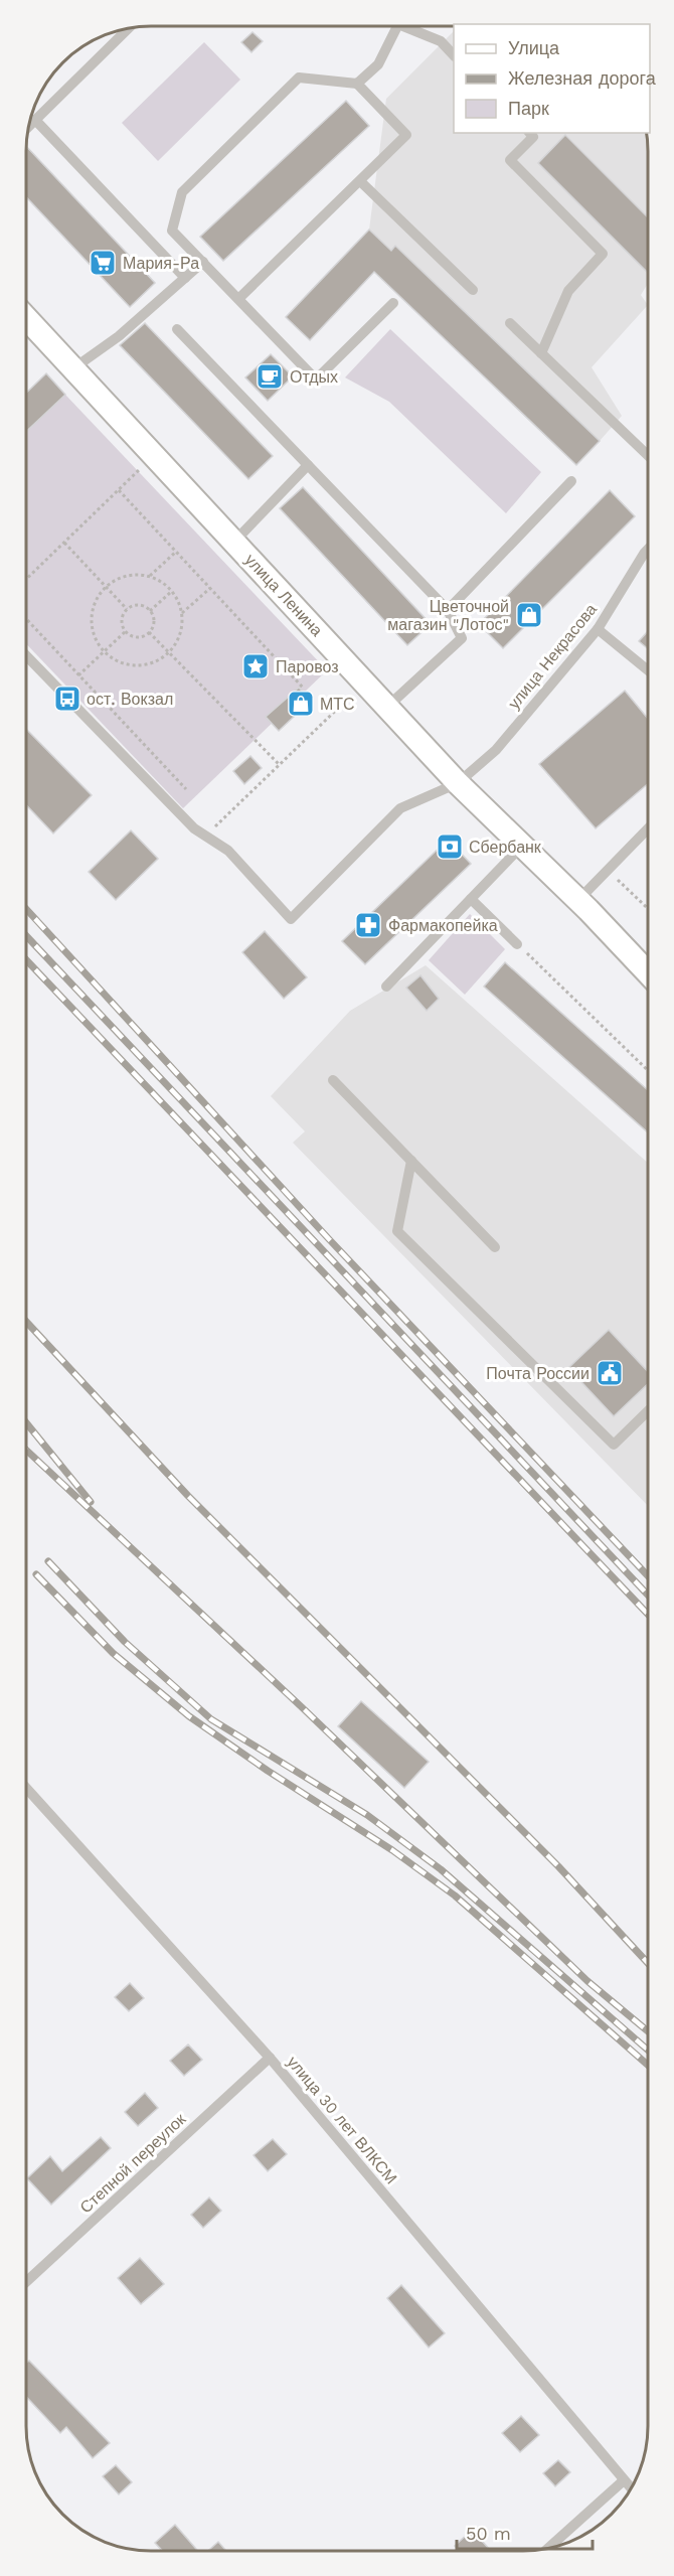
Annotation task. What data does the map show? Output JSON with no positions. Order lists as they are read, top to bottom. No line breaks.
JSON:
{"streets":{"main road":["улица Ленина"],"street":["улица Некрасова","улица 30 лет ВЛКСМ","Степной переулок"]},"crossings":[["улица Ленина","улица Некрасова"],["улица 30 лет ВЛКСМ","Степной переулок"]],"places":{"supermarket":["Мария-Ра"],"cafe":["Отдых"],"shop":["Цветочной магазин \"Лотос\"","МТС"],"place":["Паровоз"],"bus stop":["ост. Вокзал"],"bank":["Сбербанк"],"pharmacy":["Фармакопейка"],"public building":["Почта России"]},"legend":["Улица","Железная дорога","Парк"],"scale_bar":"50 m"}
